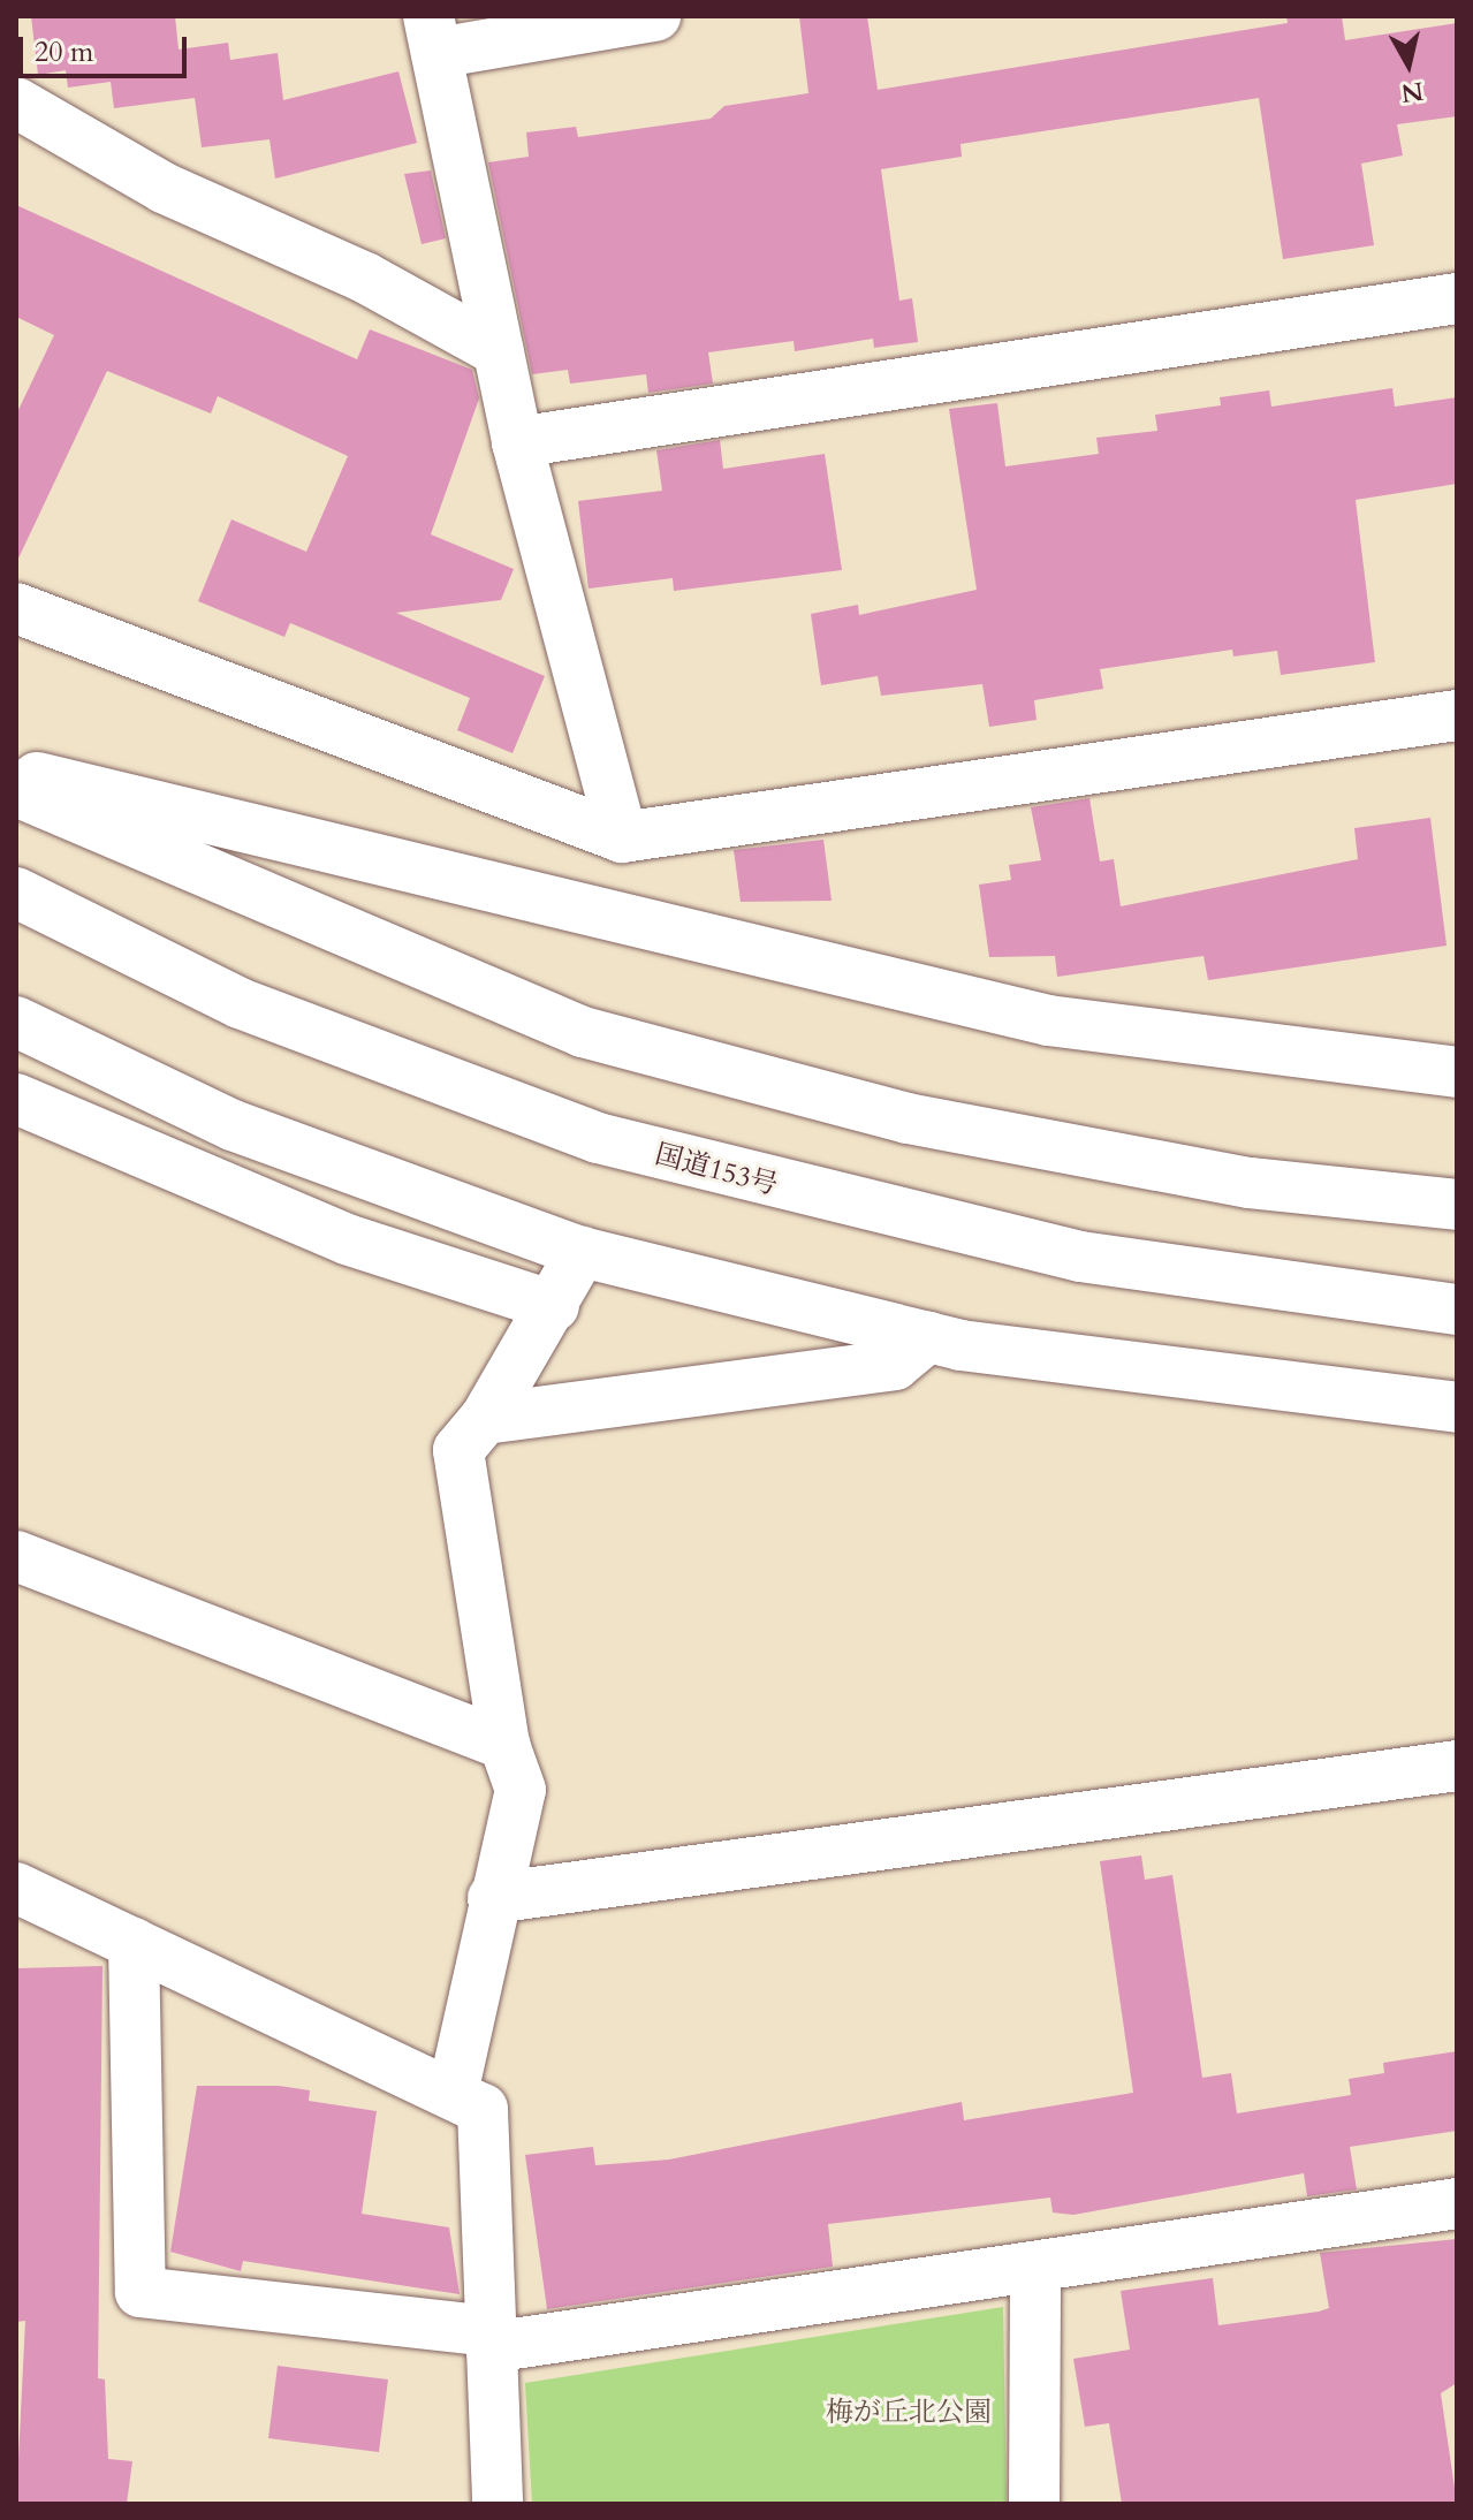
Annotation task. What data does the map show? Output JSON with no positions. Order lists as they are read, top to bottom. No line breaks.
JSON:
{"streets":{"main road":["国道153号"]},"parks":["梅が丘北公園"],"scale_bar":"20 m","north":"bottom"}
